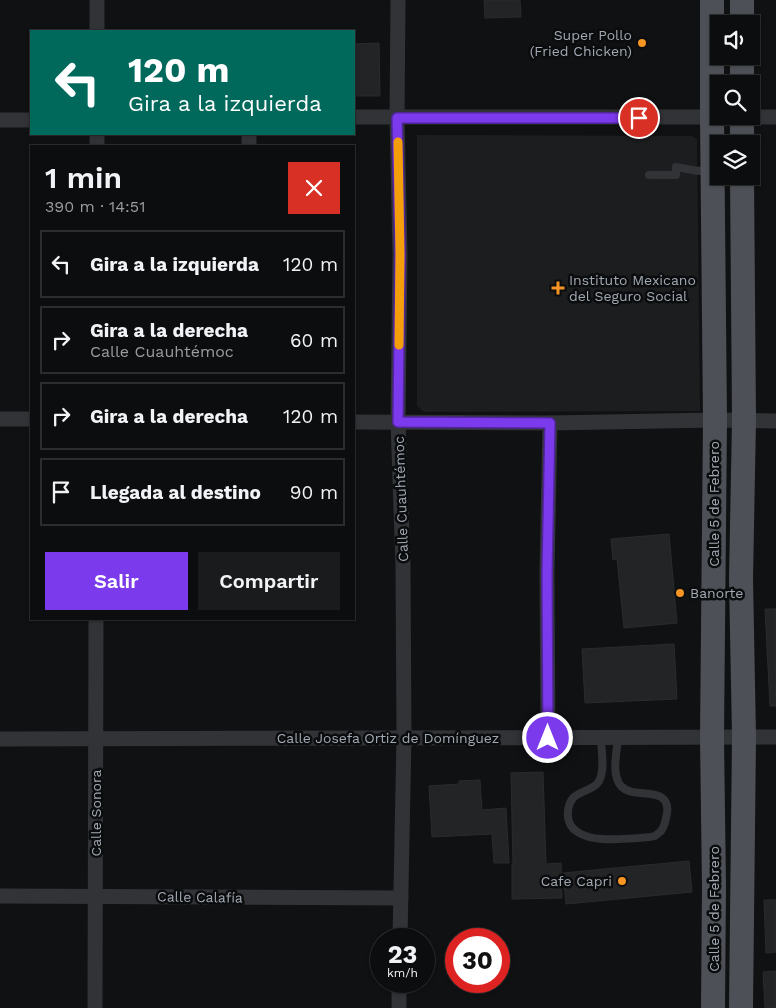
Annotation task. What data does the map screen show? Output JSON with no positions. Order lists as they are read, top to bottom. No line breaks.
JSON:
{"streets":{"main road":["Calle 5 de Febrero"],"street":["Calle Cuauhtémoc","Calle Josefa Ortiz de Domínguez","Calle Sonora","Calle Calafía"]},"crossings":[["Calle Cuauhtémoc","Calle Josefa Ortiz de Domínguez"],["Calle Cuauhtémoc","Calle Calafía"],["Calle 5 de Febrero","Calle Josefa Ortiz de Domínguez"],["Calle Josefa Ortiz de Domínguez","Calle Sonora"],["Calle Sonora","Calle Calafía"]],"places":{"other":["Super Pollo (Fried Chicken)","Banorte","Cafe Capri"],"health":["Instituto Mexicano del Seguro Social"]},"page":{"turn":["120 m","Gira a la izquierda"],"heading":["1 min","390 m · 14:51"],"list":[{"name":"Gira a la izquierda","value":"120 m"},{"name":"Gira a la derecha","note":"Calle Cuauhtémoc","value":"60 m"},{"name":"Gira a la derecha","value":"120 m"},{"name":"Llegada al destino","value":"90 m"}],"buttons":["Salir","Compartir"],"speed":"23 km/h","limit":"30"}}
